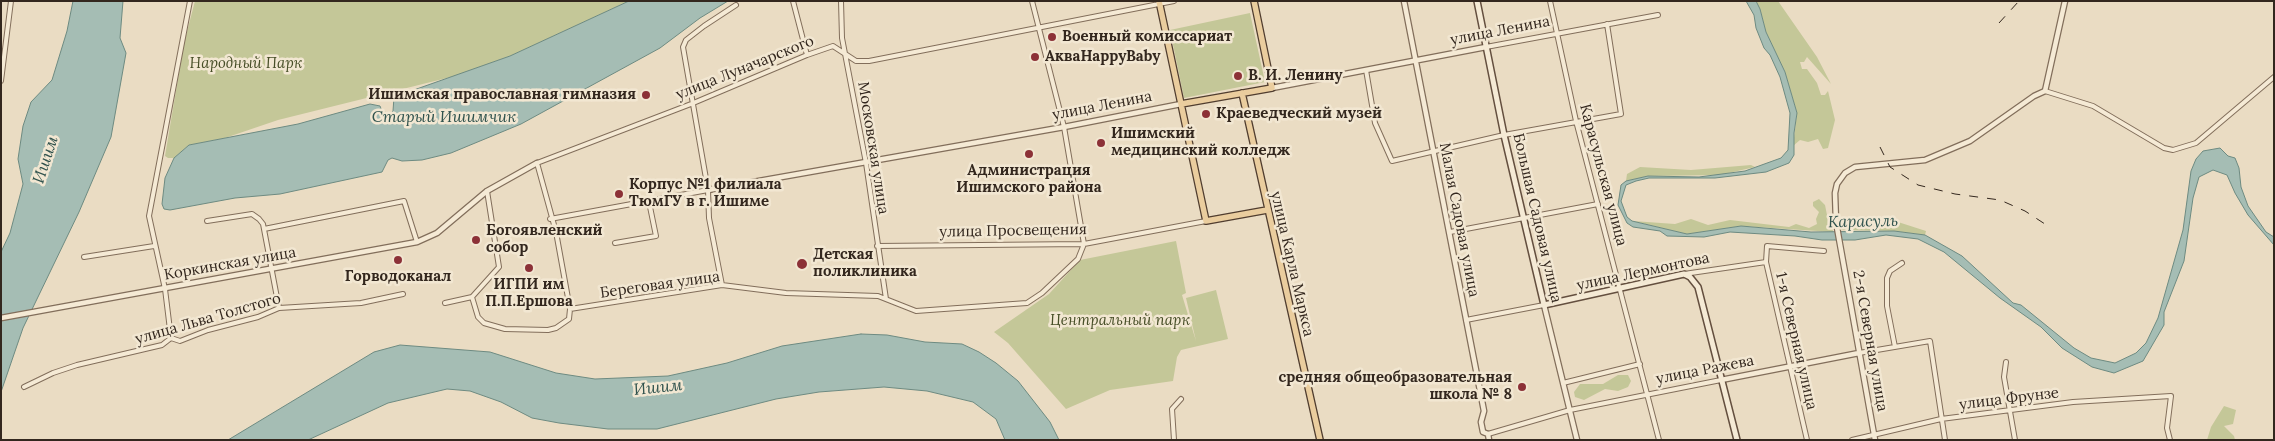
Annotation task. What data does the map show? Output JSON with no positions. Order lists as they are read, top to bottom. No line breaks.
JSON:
{"streets":{"main road":["улица Ленина","Большая Садовая улица","улица Просвещения","улица Карла Маркса","улица Лермонтова"],"street":["улица Луначарского","Московская улица","Карасульская улица","Малая Садовая улица","Коркинская улица","Береговая улица","улица Льва Толстого","1-я Северная улица","2-я Северная улица","улица Ражева","улица Фрунзе"]},"crossings":[["улица Ленина","Московская улица"],["улица Ленина","Карасульская улица"],["улица Ленина","Большая Садовая улица"],["улица Ленина","Малая Садовая улица"],["улица Ленина","улица Карла Маркса"],["улица Луначарского","Московская улица"],["улица Луначарского","Коркинская улица"],["Московская улица","улица Просвещения"],["Московская улица","Береговая улица"],["Карасульская улица","улица Лермонтова"],["Карасульская улица","улица Ражева"],["Большая Садовая улица","улица Лермонтова"],["Большая Садовая улица","улица Ражева"],["Малая Садовая улица","улица Лермонтова"],["Малая Садовая улица","улица Ражева"],["улица Просвещения","улица Карла Маркса"],["улица Просвещения","Береговая улица"],["улица Лермонтова","1-я Северная улица"],["1-я Северная улица","улица Ражева"],["2-я Северная улица","улица Ражева"],["2-я Северная улица","улица Фрунзе"],["улица Ражева","улица Фрунзе"]],"water":["Старый Ишимчик","Ишим","Карасуль"],"parks":["Народный Парк","Центральный парк"],"places":["Военный комиссариат","АкваHappyBaby","В. И. Ленину","Ишимская православная гимназия","Краеведческий музей","Ишимский медицинский колледж","Администрация Ишимского района","Корпус №1 филиала ТюмГУ в г. Ишиме","Богоявленский собор","Горводоканал","Детская поликлиника","ИГПИ им П.П.Ершова","средняя общеобразовательная школа № 8"]}
